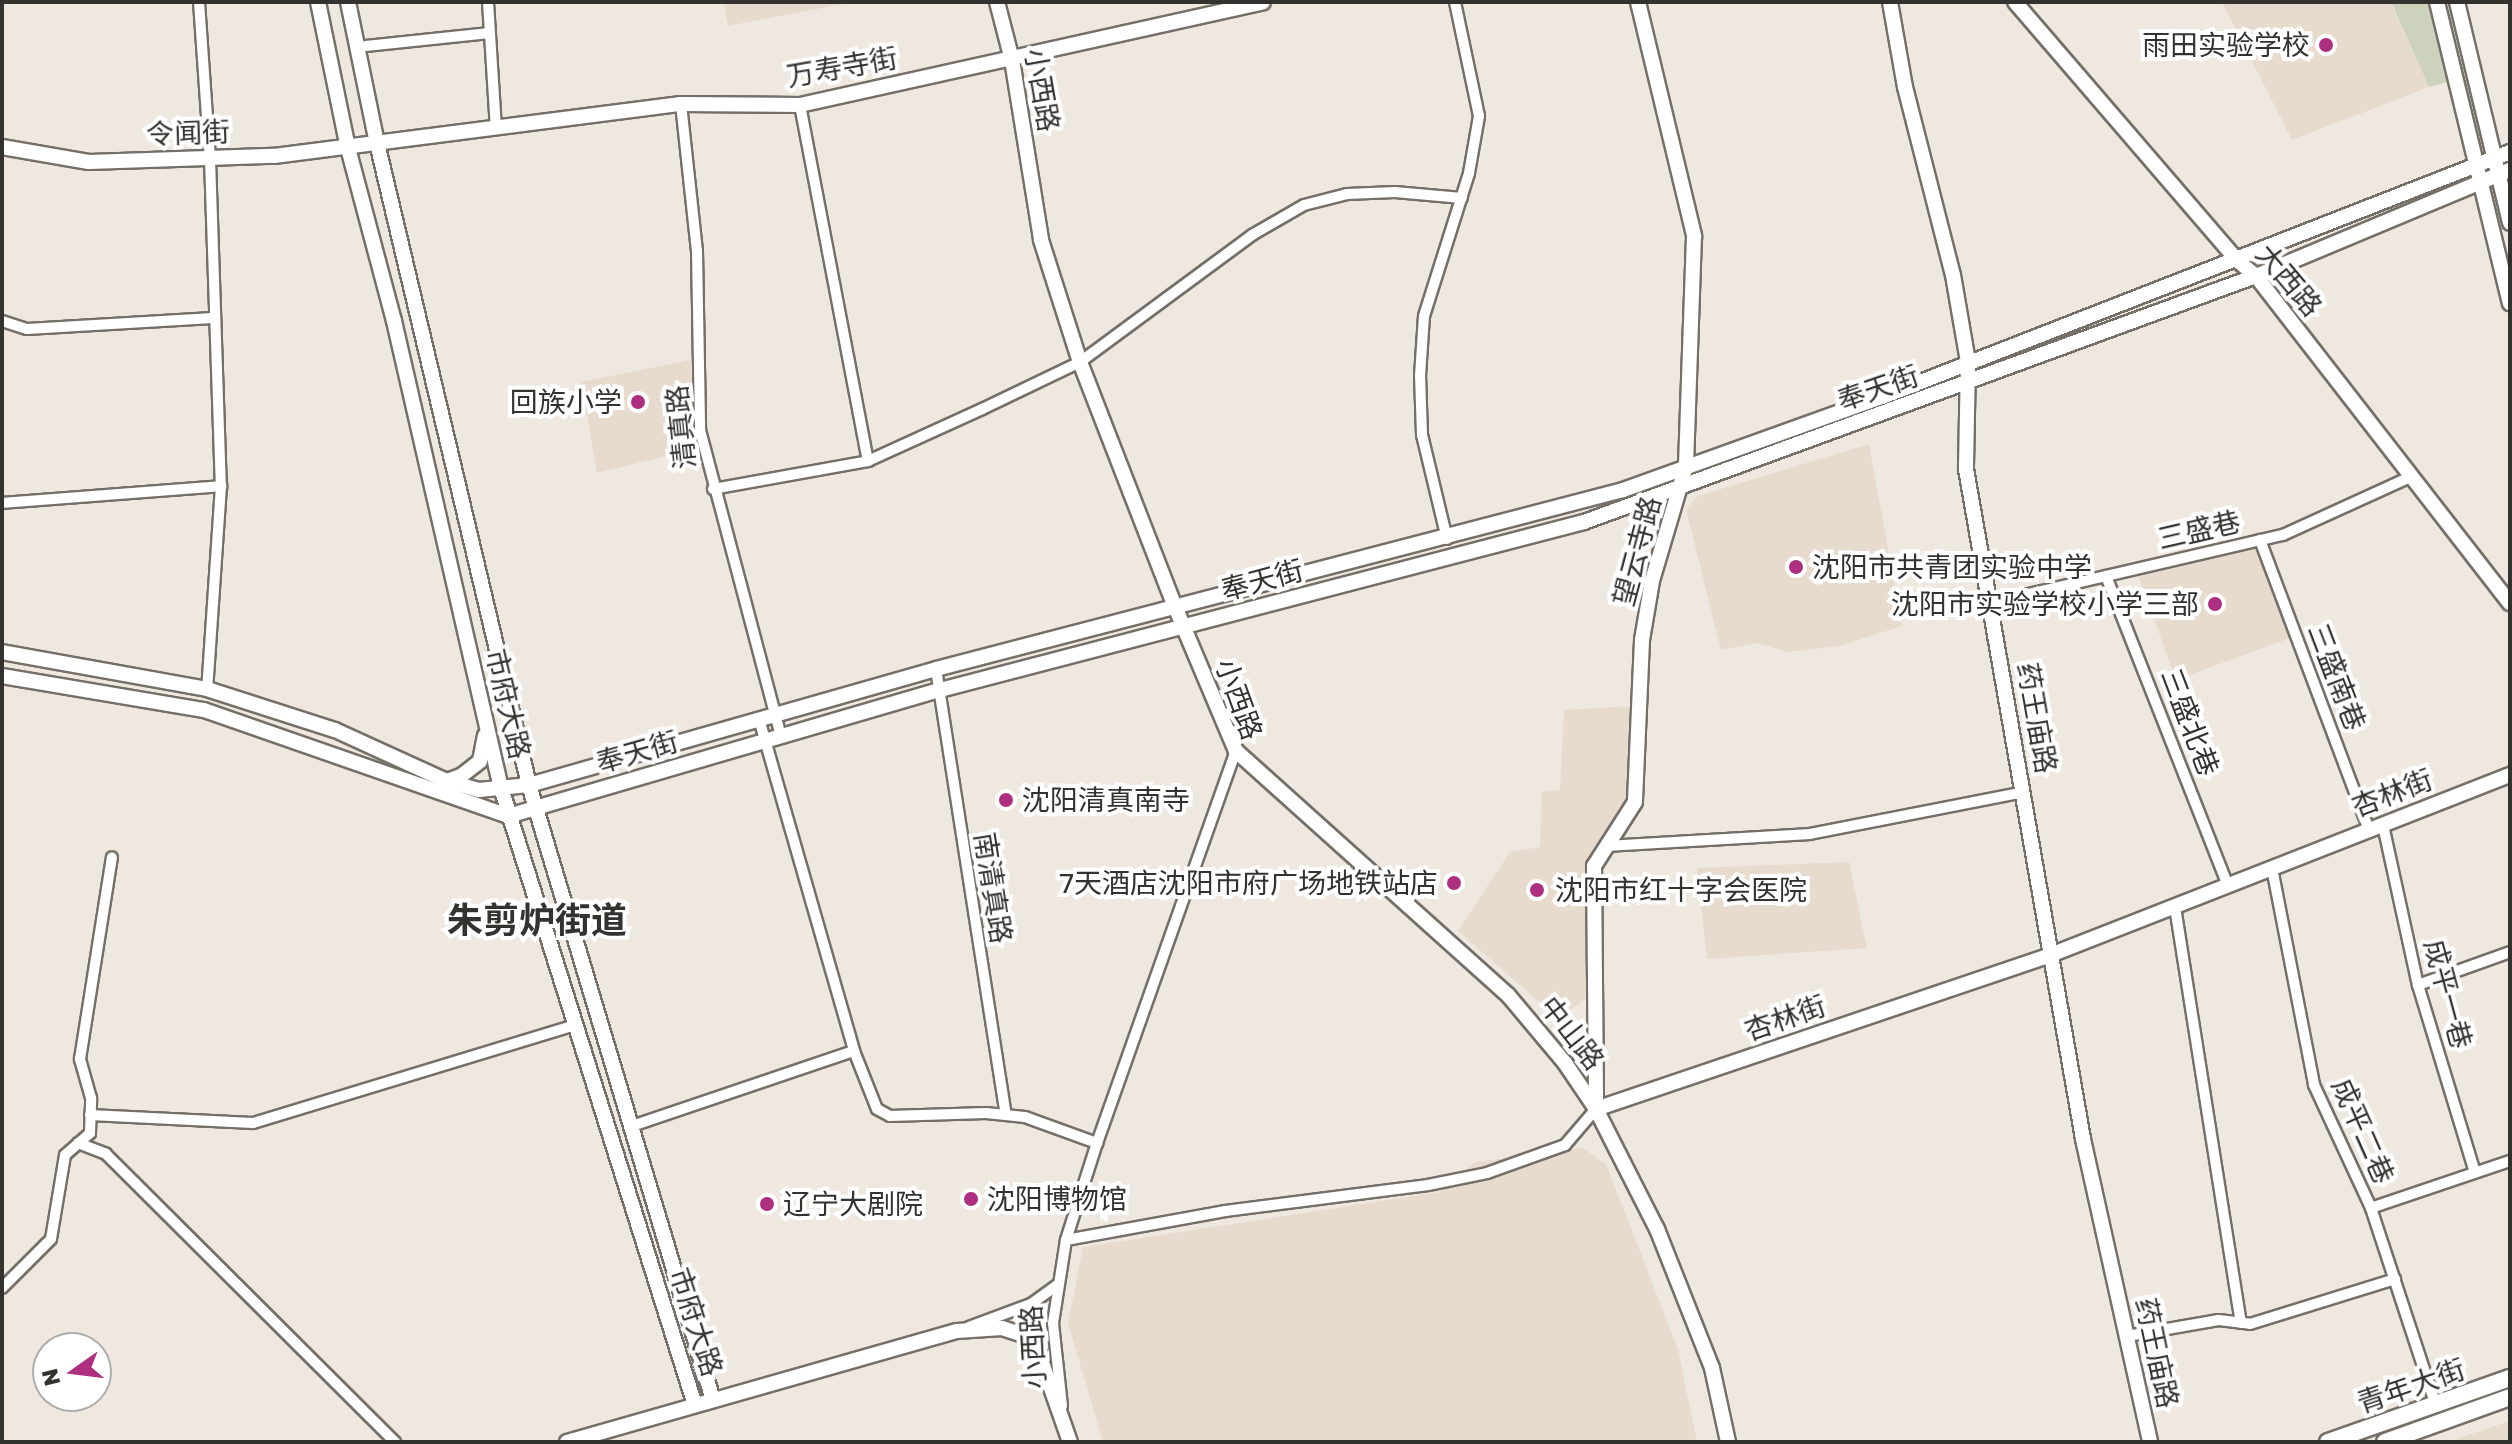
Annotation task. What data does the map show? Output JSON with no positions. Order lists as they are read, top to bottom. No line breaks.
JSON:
{"streets":{"main road":["万寿寺街","小西路","令闻街","大西路","奉天街","望云寺路","市府大路","药王庙路","杏林街","中山路","青年大街"],"street":["清真路","三盛巷","三盛南巷","三盛北巷","南清真路","成平一巷","成平二巷"]},"crossings":[["万寿寺街","小西路"],["万寿寺街","令闻街"],["万寿寺街","清真路"],["万寿寺街","市府大路"],["小西路","奉天街"],["小西路","中山路"],["令闻街","市府大路"],["大西路","奉天街"],["大西路","三盛巷"],["奉天街","清真路"],["奉天街","望云寺路"],["奉天街","市府大路"],["奉天街","药王庙路"],["奉天街","南清真路"],["三盛巷","三盛南巷"],["三盛巷","药王庙路"],["三盛巷","三盛北巷"],["望云寺路","杏林街"],["望云寺路","中山路"],["三盛南巷","杏林街"],["三盛南巷","成平一巷"],["药王庙路","杏林街"],["三盛北巷","杏林街"],["杏林街","成平一巷"],["杏林街","中山路"],["杏林街","成平二巷"],["成平二巷","青年大街"]],"districts":["朱剪炉街道"],"places":["雨田实验学校","回族小学","沈阳市共青团实验中学","沈阳市实验学校小学三部","沈阳清真南寺","7天酒店沈阳市府广场地铁站店","沈阳市红十字会医院","沈阳博物馆","辽宁大剧院"],"north":"left"}
